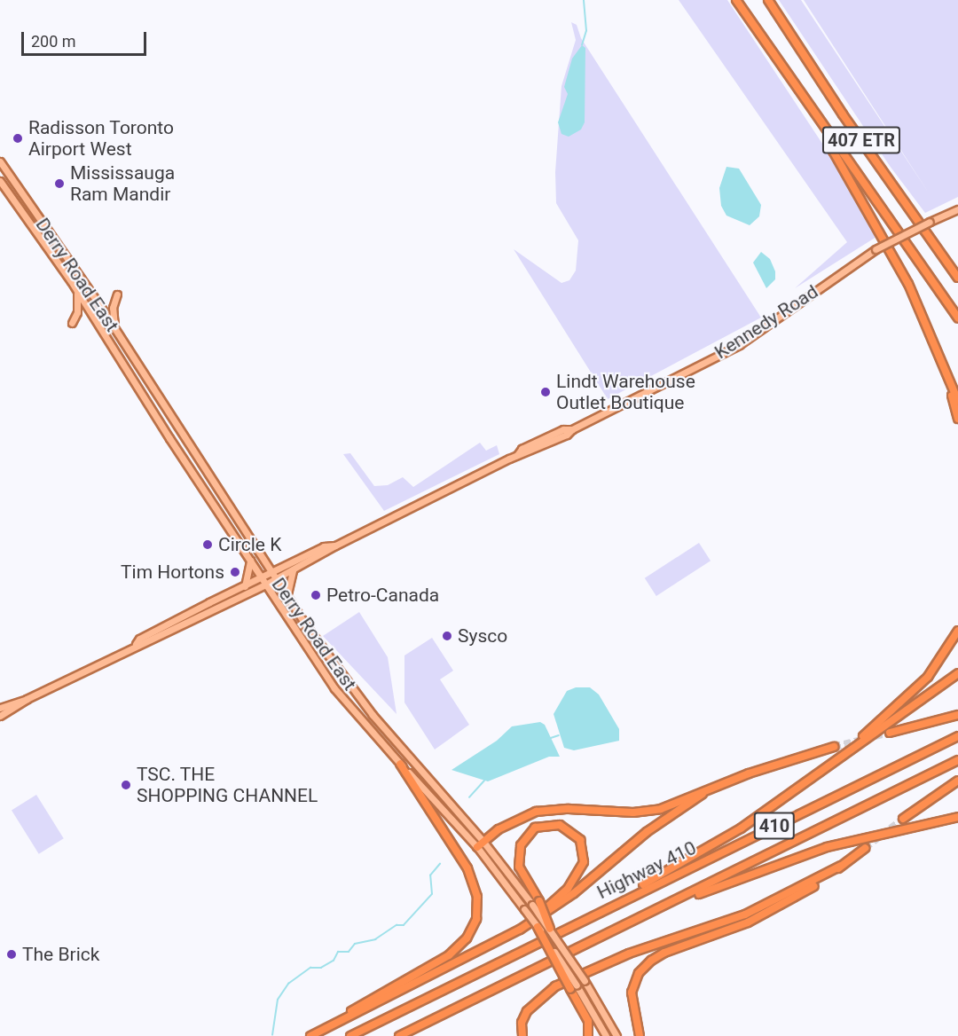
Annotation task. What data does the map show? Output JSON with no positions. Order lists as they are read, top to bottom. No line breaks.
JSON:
{"streets":{"highway":["407 ETR","410","Highway 410"],"main road":["Derry Road East","Kennedy Road"]},"crossings":[["Derry Road East","Kennedy Road"]],"places":["Radisson Toronto Airport West","Mississauga Ram Mandir","Lindt Warehouse Outlet Boutique","Circle K","Tim Hortons","Petro-Canada","Sysco","TSC. THE SHOPPING CHANNEL","The Brick"],"scale_bar":"200 m"}
